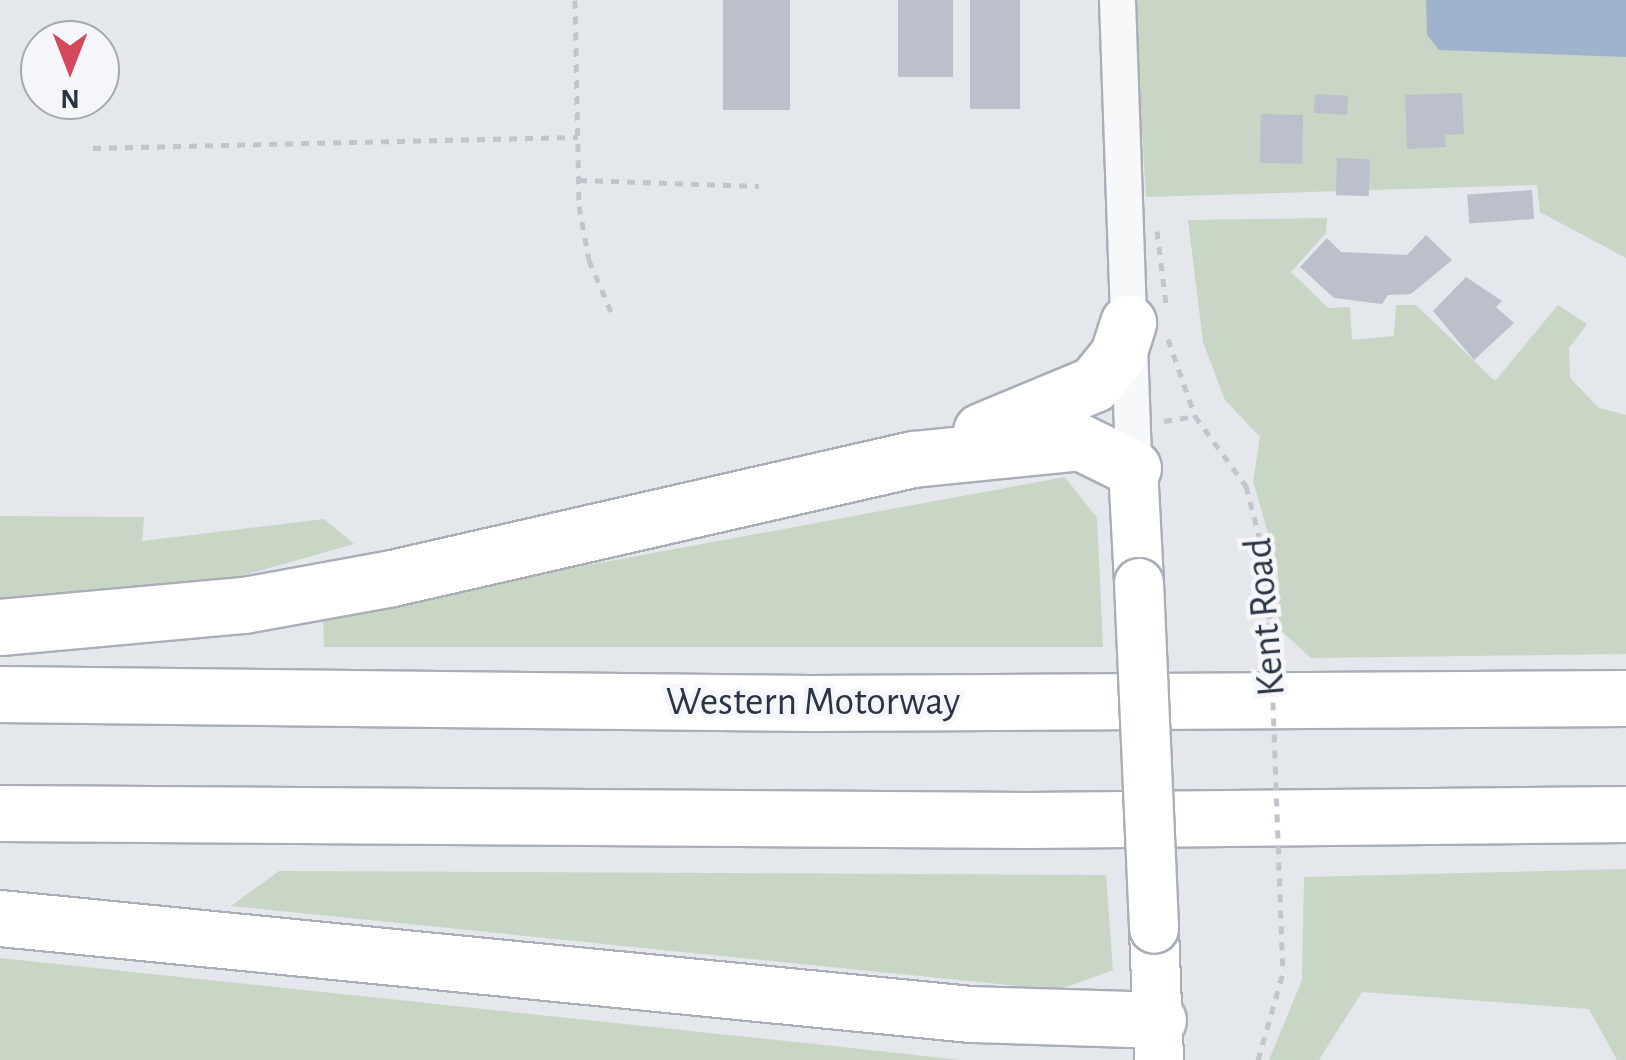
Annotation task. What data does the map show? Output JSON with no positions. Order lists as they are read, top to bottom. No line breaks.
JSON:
{"streets":{"highway":["Western Motorway"],"path":["Kent Road"]},"north":"bottom"}
